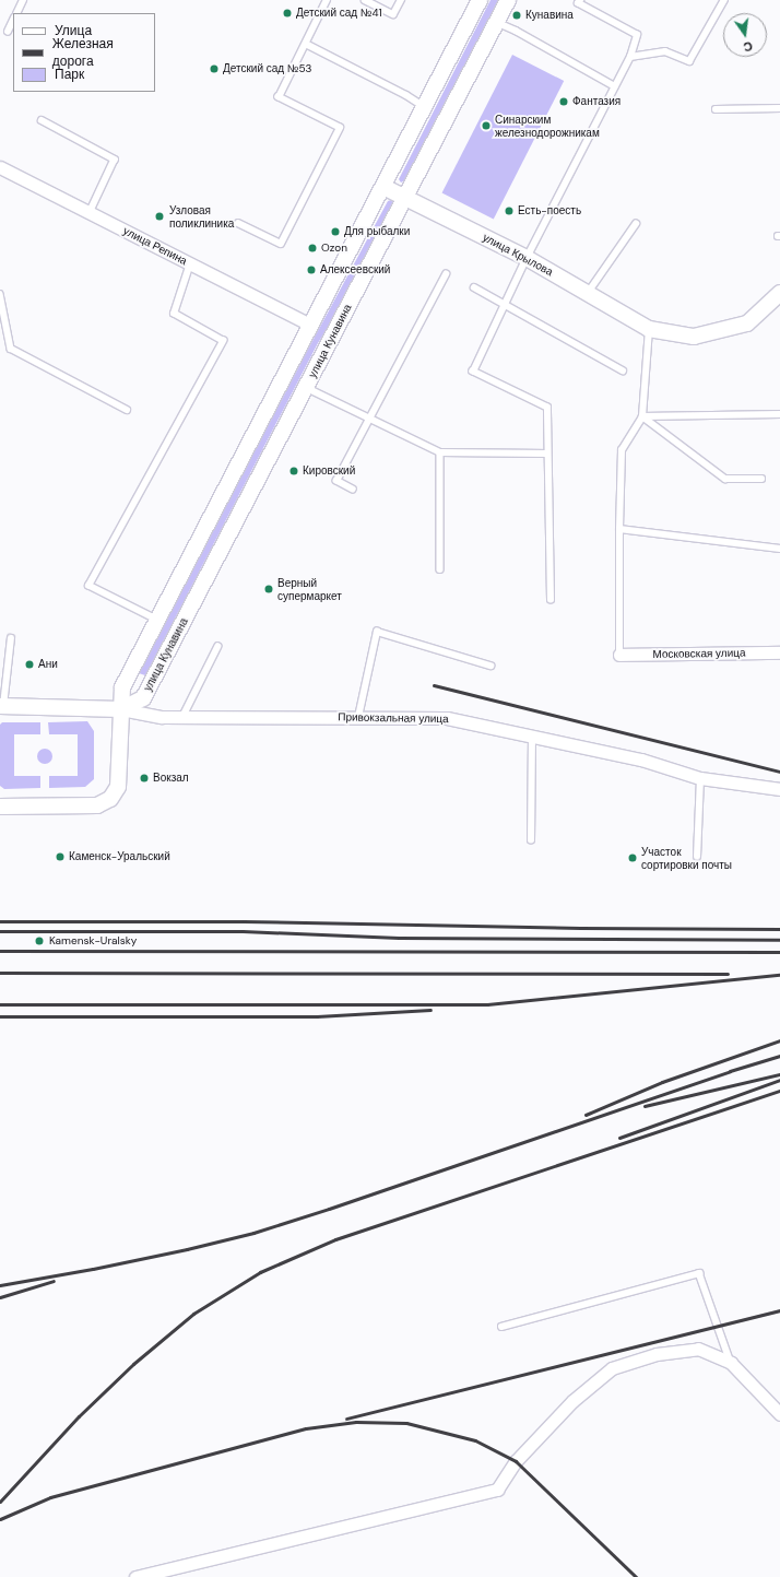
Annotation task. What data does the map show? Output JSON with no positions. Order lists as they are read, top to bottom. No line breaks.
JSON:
{"streets":{"street":["улица Репина","улица Крылова","улица Кунавина","Московская улица","Привокзальная улица"]},"crossings":[["улица Крылова","улица Кунавина"],["улица Кунавина","Привокзальная улица"]],"places":["Детский сад №41","Кунавина","Детский сад №53","Фантазия","Синарским железнодорожникам","Есть-поесть","Узловая поликлиника","Для рыбалки","Ozon","Алексеевский","Кировский","Верный супермаркет","Ани","Вокзал","Каменск-Уральский","Участок сортировки почты","Kamensk-Uralsky"],"legend":["Улица","Железная дорога","Парк"],"north":"bottom"}
